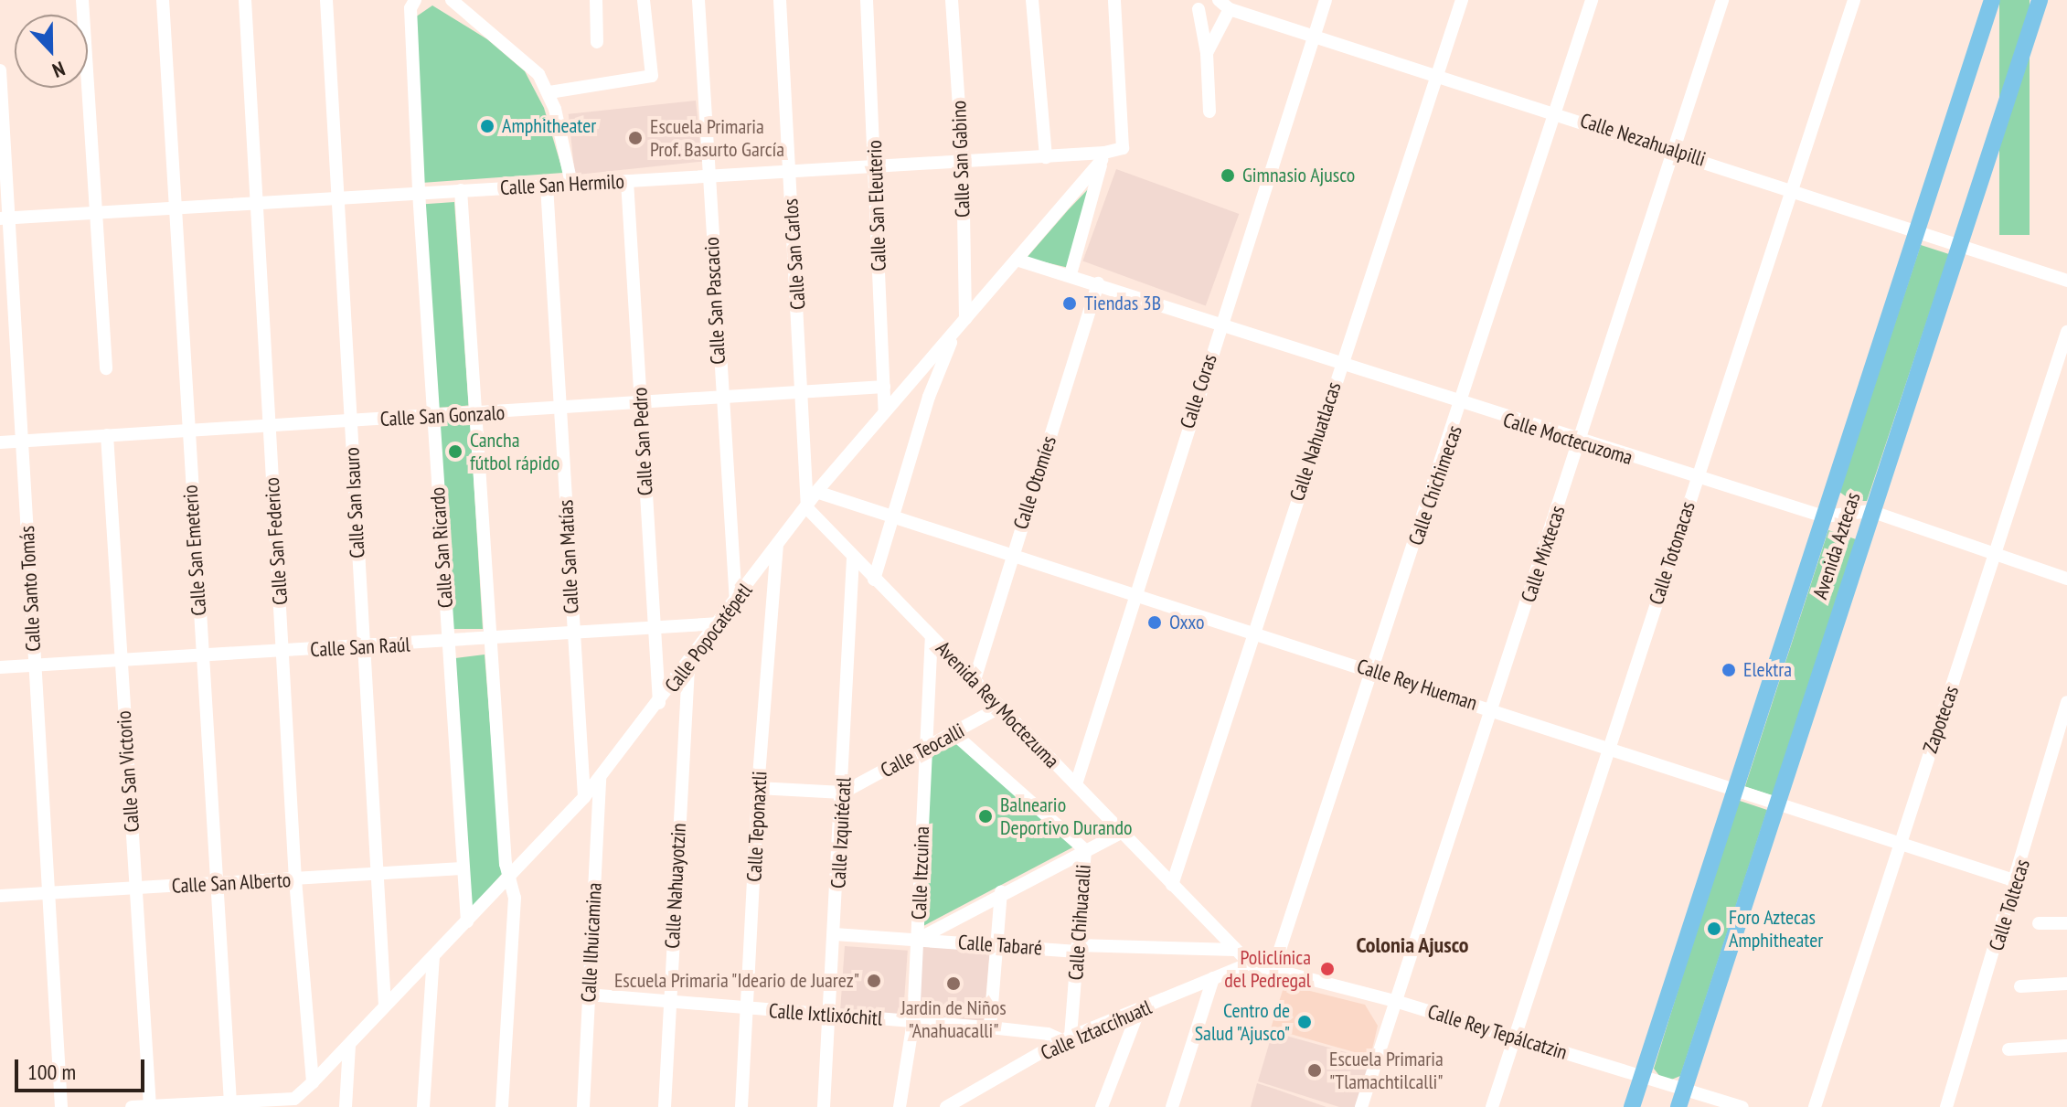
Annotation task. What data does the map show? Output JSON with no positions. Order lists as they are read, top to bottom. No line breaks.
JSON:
{"streets":{"main road":["Avenida Aztecas"],"street":["Calle Nezahualpilli","Calle San Gabino","Calle San Hermilo","Calle San Eleuterio","Calle San Carlos","Calle San Pascacio","Calle Coras","Calle San Gonzalo","Calle Moctecuzoma","Calle San Pedro","Calle Nahuatlacas","Calle Otomíes","Calle Chichimecas","Calle San Isauro","Calle San Federico","Calle San Ricardo","Calle San Emeterio","Calle Totonacas","Calle Mixtecas","Calle San Matías","Calle Santo Tomás","Calle Popocatépetl","Calle San Raúl","Calle Rey Hueman","Avenida Rey Moctezuma","Zapotecas","Calle Teocalli","Calle San Victorio","Calle Teponaxtli","Calle Izquitécatl","Calle Itzcuina","Calle San Alberto","Calle Nahuayotzin","Calle Toltecas","Calle Chihuacalli","Calle Ilhuicamina","Calle Tabaré","Calle Ixtlixóchitl","Calle Iztaccíhuatl","Calle Rey Tepálcatzin"]},"crossings":[["Calle Nezahualpilli","Calle Coras"],["Calle Nezahualpilli","Calle Nahuatlacas"],["Calle Nezahualpilli","Calle Chichimecas"],["Calle Nezahualpilli","Avenida Aztecas"],["Calle Nezahualpilli","Calle Totonacas"],["Calle Nezahualpilli","Calle Mixtecas"],["Calle San Gabino","Calle San Hermilo"],["Calle San Gabino","Calle Popocatépetl"],["Calle San Hermilo","Calle San Eleuterio"],["Calle San Hermilo","Calle San Carlos"],["Calle San Hermilo","Calle San Pascacio"],["Calle San Hermilo","Calle San Pedro"],["Calle San Hermilo","Calle San Isauro"],["Calle San Hermilo","Calle San Federico"],["Calle San Hermilo","Calle San Ricardo"],["Calle San Hermilo","Calle San Emeterio"],["Calle San Hermilo","Calle San Matías"],["Calle San Hermilo","Calle Santo Tomás"],["Calle San Hermilo","Calle Popocatépetl"],["Calle San Eleuterio","Calle San Gonzalo"],["Calle San Eleuterio","Calle Popocatépetl"],["Calle San Carlos","Calle San Gonzalo"],["Calle San Carlos","Calle Popocatépetl"],["Calle San Carlos","Avenida Rey Moctezuma"],["Calle San Pascacio","Calle San Gonzalo"],["Calle San Pascacio","Calle Popocatépetl"],["Calle Coras","Calle Moctecuzoma"],["Calle Coras","Calle Rey Hueman"],["Calle Coras","Avenida Rey Moctezuma"],["Calle San Gonzalo","Calle San Pedro"],["Calle San Gonzalo","Calle San Isauro"],["Calle San Gonzalo","Calle San Federico"],["Calle San Gonzalo","Calle San Ricardo"],["Calle San Gonzalo","Calle San Emeterio"],["Calle San Gonzalo","Calle San Matías"],["Calle San Gonzalo","Calle Santo Tomás"],["Calle San Gonzalo","Calle San Victorio"],["Calle Moctecuzoma","Calle Nahuatlacas"],["Calle Moctecuzoma","Calle Otomíes"],["Calle Moctecuzoma","Calle Chichimecas"],["Calle Moctecuzoma","Avenida Aztecas"],["Calle Moctecuzoma","Calle Totonacas"],["Calle Moctecuzoma","Calle Mixtecas"],["Calle Moctecuzoma","Calle Popocatépetl"],["Calle San Pedro","Calle Popocatépetl"],["Calle San Pedro","Calle San Raúl"],["Calle Nahuatlacas","Calle Rey Hueman"],["Calle Nahuatlacas","Avenida Rey Moctezuma"],["Calle Otomíes","Calle Rey Hueman"],["Calle Otomíes","Avenida Rey Moctezuma"],["Calle Chichimecas","Calle Rey Hueman"],["Calle Chichimecas","Calle Rey Tepálcatzin"],["Calle San Isauro","Calle Popocatépetl"],["Calle San Isauro","Calle San Raúl"],["Calle San Isauro","Calle San Alberto"],["Calle San Federico","Calle Popocatépetl"],["Calle San Federico","Calle San Raúl"],["Calle San Federico","Calle San Alberto"],["Avenida Aztecas","Calle Rey Hueman"],["Avenida Aztecas","Calle Rey Tepálcatzin"],["Calle San Ricardo","Calle Popocatépetl"],["Calle San Ricardo","Calle San Raúl"],["Calle San Ricardo","Calle San Alberto"],["Calle San Emeterio","Calle San Raúl"],["Calle San Emeterio","Calle San Alberto"],["Calle Totonacas","Calle Rey Hueman"],["Calle Totonacas","Calle Rey Tepálcatzin"],["Calle Mixtecas","Calle Rey Hueman"],["Calle Mixtecas","Calle Rey Tepálcatzin"],["Calle San Matías","Calle Popocatépetl"],["Calle San Matías","Calle San Raúl"],["Calle Santo Tomás","Calle San Raúl"],["Calle Santo Tomás","Calle San Alberto"],["Calle Popocatépetl","Calle San Raúl"],["Calle Popocatépetl","Calle Rey Hueman"],["Calle Popocatépetl","Avenida Rey Moctezuma"],["Calle Popocatépetl","Calle Teponaxtli"],["Calle Popocatépetl","Calle Nahuayotzin"],["Calle Popocatépetl","Calle Ilhuicamina"],["Calle San Raúl","Calle San Victorio"],["Calle Rey Hueman","Zapotecas"],["Calle Rey Hueman","Calle Toltecas"],["Avenida Rey Moctezuma","Calle Teocalli"],["Avenida Rey Moctezuma","Calle Izquitécatl"],["Avenida Rey Moctezuma","Calle Itzcuina"],["Avenida Rey Moctezuma","Calle Tabaré"],["Avenida Rey Moctezuma","Calle Iztaccíhuatl"],["Avenida Rey Moctezuma","Calle Rey Tepálcatzin"],["Calle Teocalli","Calle Izquitécatl"],["Calle Teocalli","Calle Itzcuina"],["Calle Teocalli","Calle Chihuacalli"],["Calle San Victorio","Calle San Alberto"],["Calle Teponaxtli","Calle Ixtlixóchitl"],["Calle Izquitécatl","Calle Tabaré"],["Calle Izquitécatl","Calle Ixtlixóchitl"],["Calle Itzcuina","Calle Tabaré"],["Calle Itzcuina","Calle Ixtlixóchitl"],["Calle Nahuayotzin","Calle Ixtlixóchitl"],["Calle Chihuacalli","Calle Tabaré"],["Calle Chihuacalli","Calle Ixtlixóchitl"],["Calle Chihuacalli","Calle Iztaccíhuatl"],["Calle Ilhuicamina","Calle Ixtlixóchitl"],["Calle Ixtlixóchitl","Calle Iztaccíhuatl"],["Calle Iztaccíhuatl","Calle Rey Tepálcatzin"]],"districts":["Colonia Ajusco"],"places":["Amphitheater","Escuela Primaria Prof. Basurto García","Gimnasio Ajusco","Tiendas 3B","Cancha fútbol rápido","Oxxo","Elektra","Balneario Deportivo Durando","Foro Aztecas Amphitheater","Policlínica del Pedregal","Escuela Primaria \"Ideario de Juarez\"","Jardin de Niños \"Anahuacalli\"","Centro de Salud \"Ajusco\"","Escuela Primaria \"Tlamachtilcalli\""],"scale_bar":"100 m","north":"bottom"}
